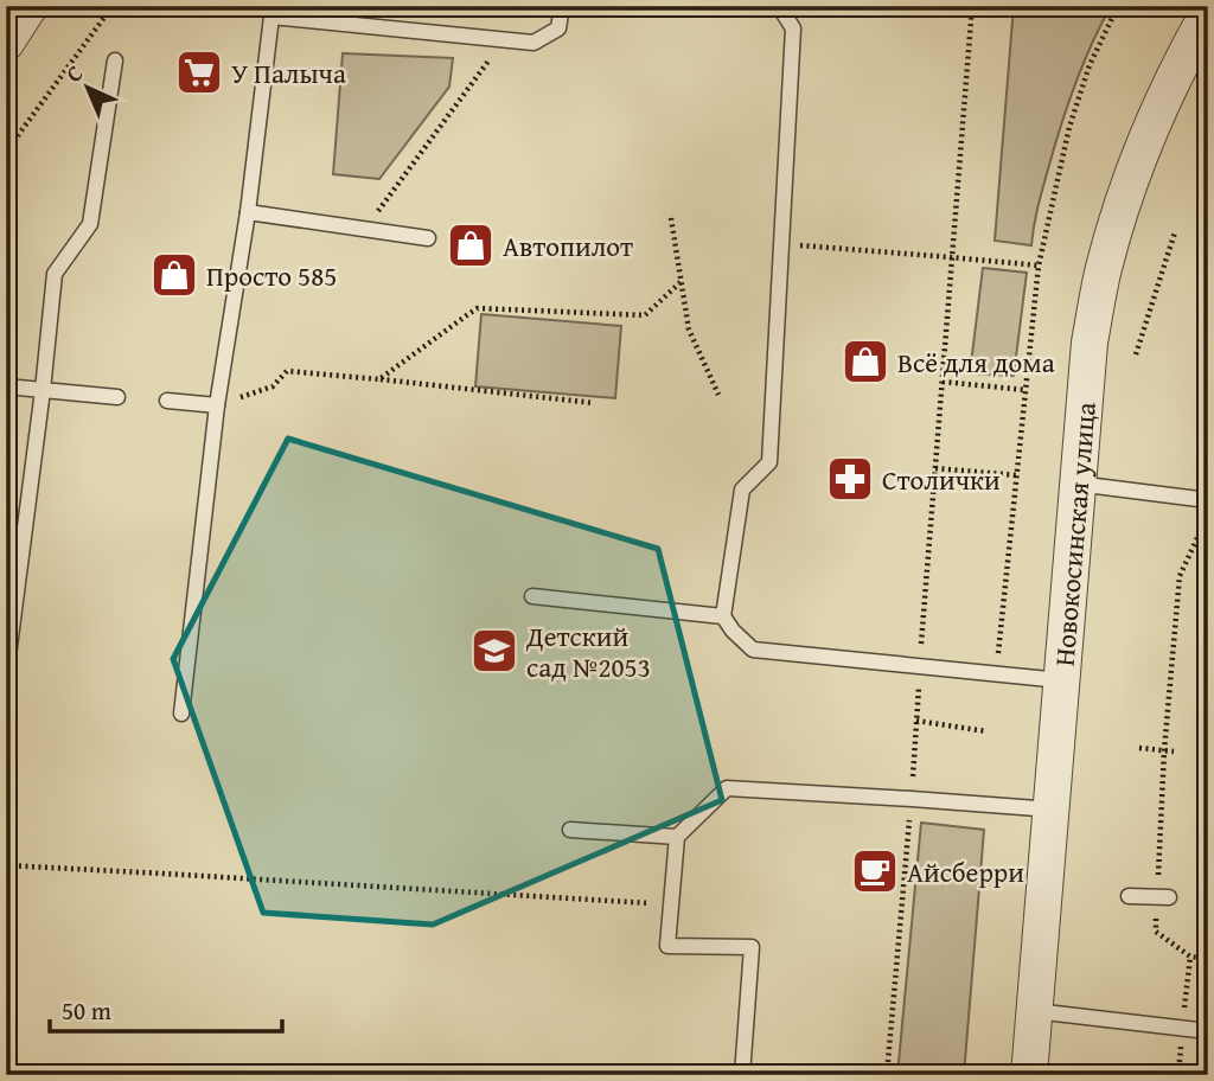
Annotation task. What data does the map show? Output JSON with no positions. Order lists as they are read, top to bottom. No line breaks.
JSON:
{"streets":{"street":["Новокосинская улица"]},"places":{"supermarket":["У Палыча"],"shop":["Автопилот","Просто 585","Всё для дома"],"pharmacy":["Столички"],"school or university":["Детский сад №2053"],"cafe":["Айсберри"]},"scale_bar":"50 m","north":"top left"}
